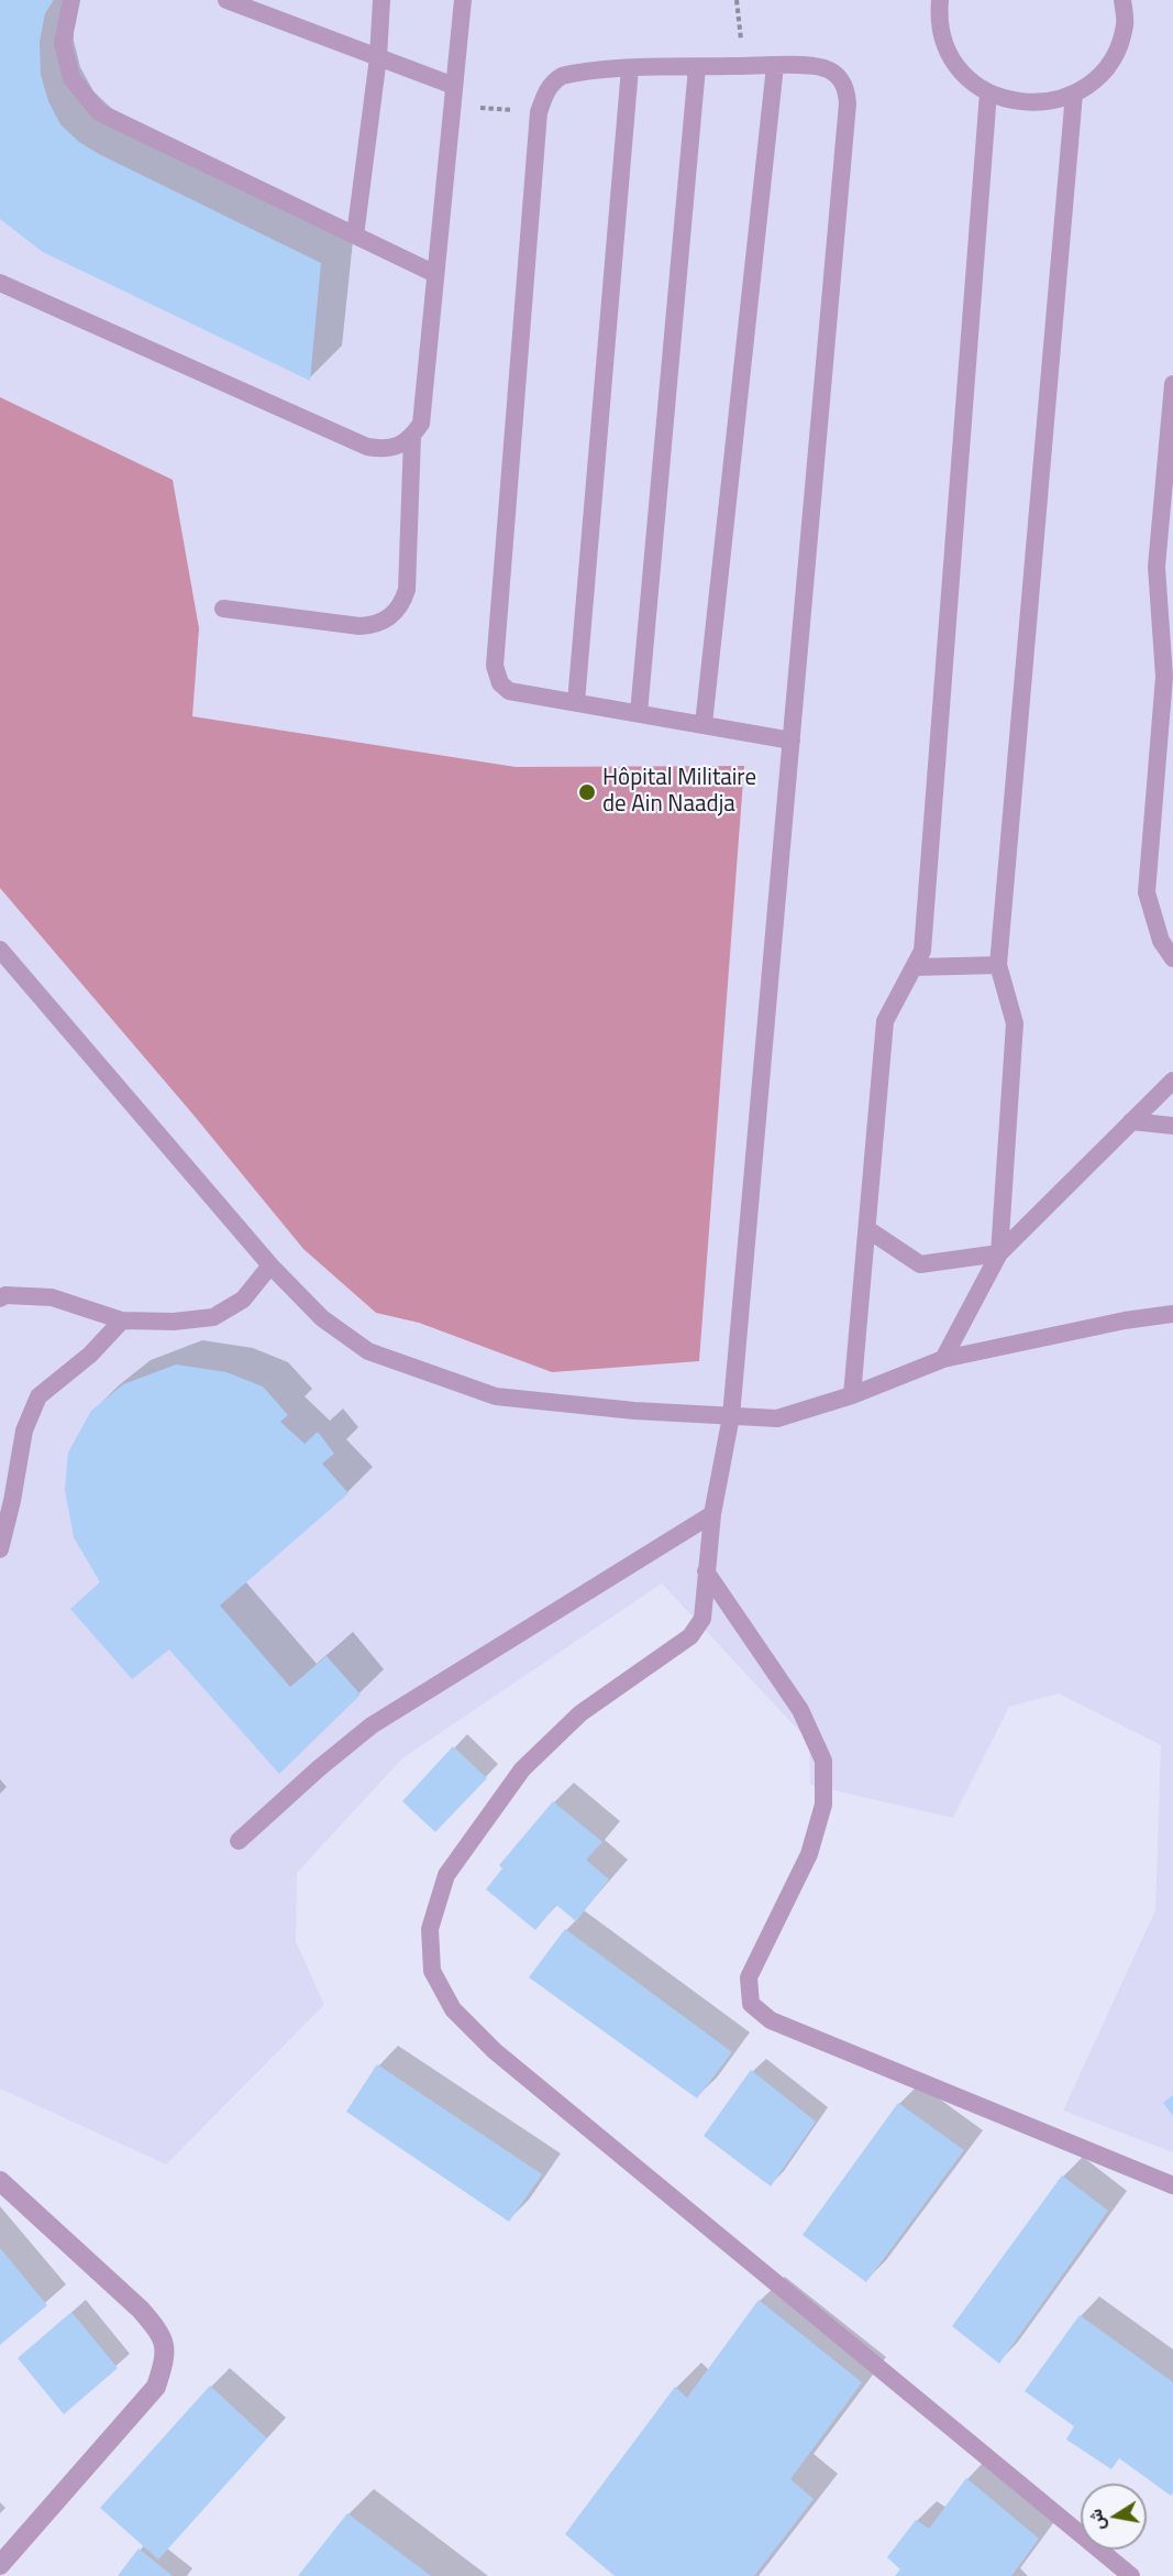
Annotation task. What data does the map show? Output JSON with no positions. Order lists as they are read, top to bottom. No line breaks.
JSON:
{"places":["Hôpital Militaire de Ain Naadja"],"north":"left"}
